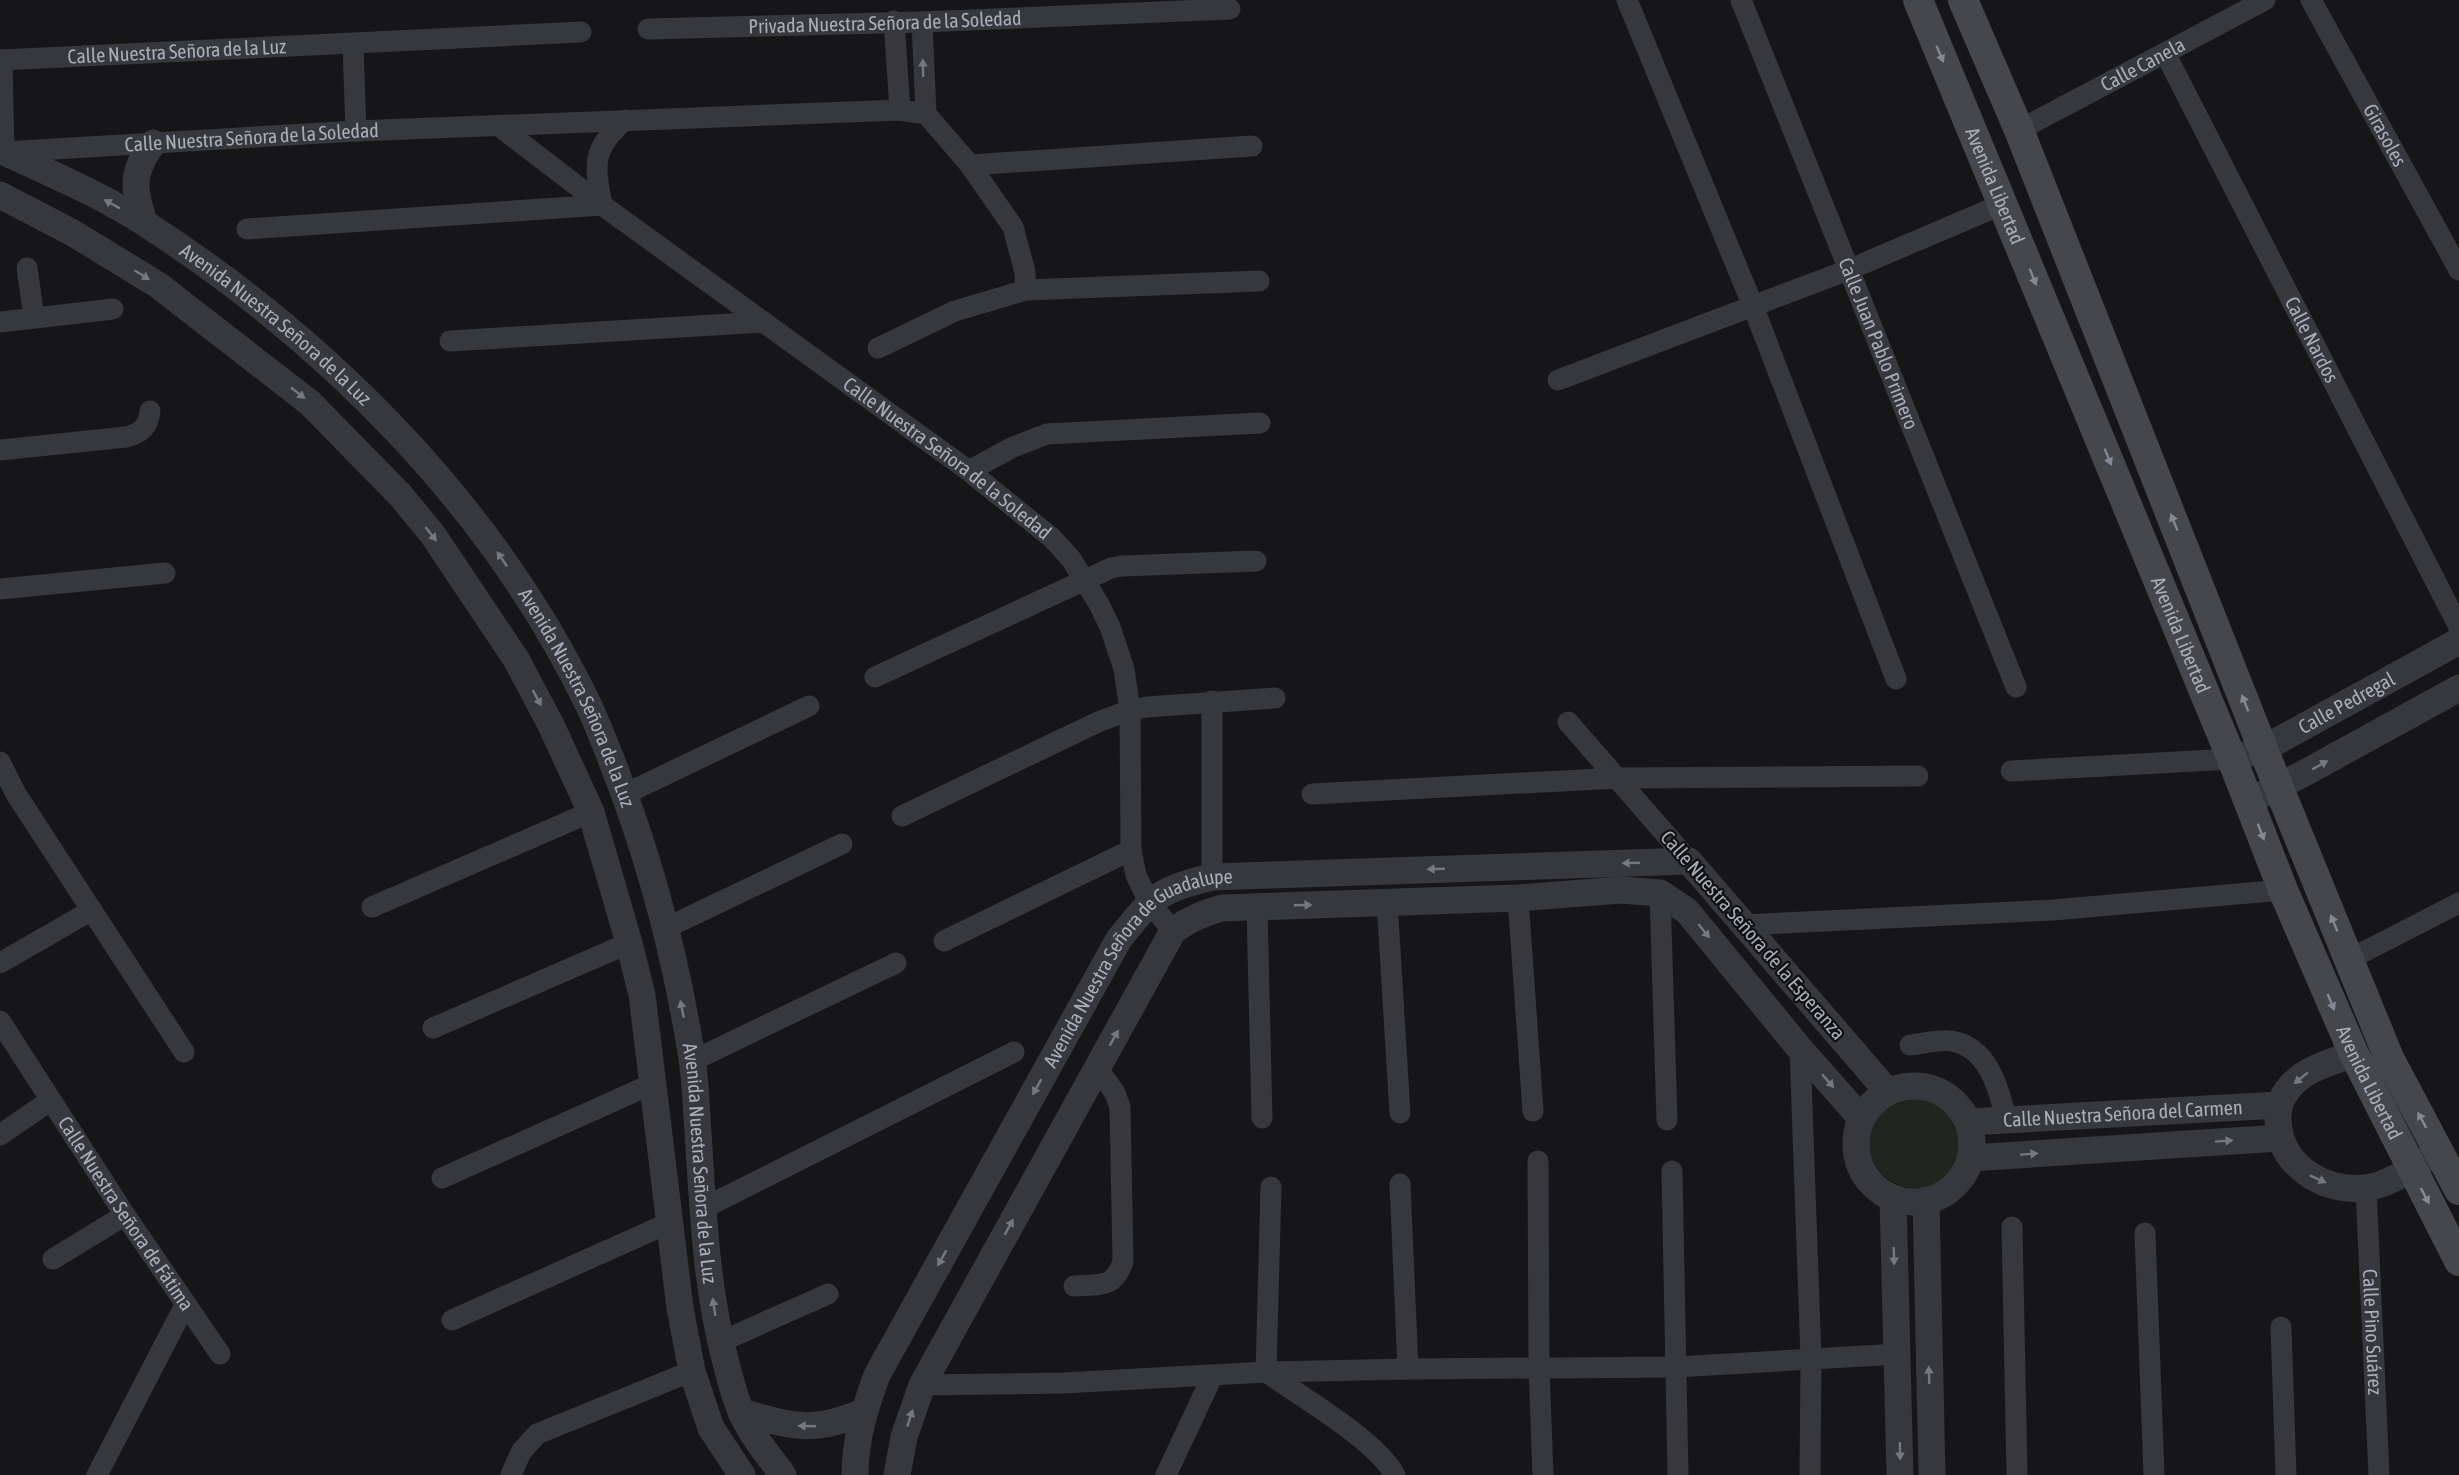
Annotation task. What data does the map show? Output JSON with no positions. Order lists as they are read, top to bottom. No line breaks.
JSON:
{"streets":{"main road":["Avenida Libertad"],"street":["Privada Nuestra Señora de la Soledad","Calle Nuestra Señora de la Luz","Calle Canela","Girasoles","Calle Nuestra Señora de la Soledad","Avenida Nuestra Señora de la Luz","Calle Nardos","Calle Juan Pablo Primero","Calle Pedregal","Calle Nuestra Señora de la Esperanza","Avenida Nuestra Señora de Guadalupe","Calle Nuestra Señora del Carmen","Calle Nuestra Señora de Fátima","Calle Pino Suárez"]},"crossings":[["Calle Canela","Avenida Libertad"],["Calle Canela","Calle Nardos"],["Calle Nuestra Señora de la Soledad","Avenida Nuestra Señora de la Luz"],["Calle Nuestra Señora de la Soledad","Avenida Nuestra Señora de Guadalupe"],["Avenida Libertad","Calle Pedregal"],["Avenida Libertad","Calle Nuestra Señora del Carmen"],["Avenida Libertad","Calle Pino Suárez"],["Calle Nuestra Señora de la Esperanza","Avenida Nuestra Señora de Guadalupe"],["Calle Nuestra Señora de la Esperanza","Calle Nuestra Señora del Carmen"],["Calle Nuestra Señora del Carmen","Calle Pino Suárez"]]}
